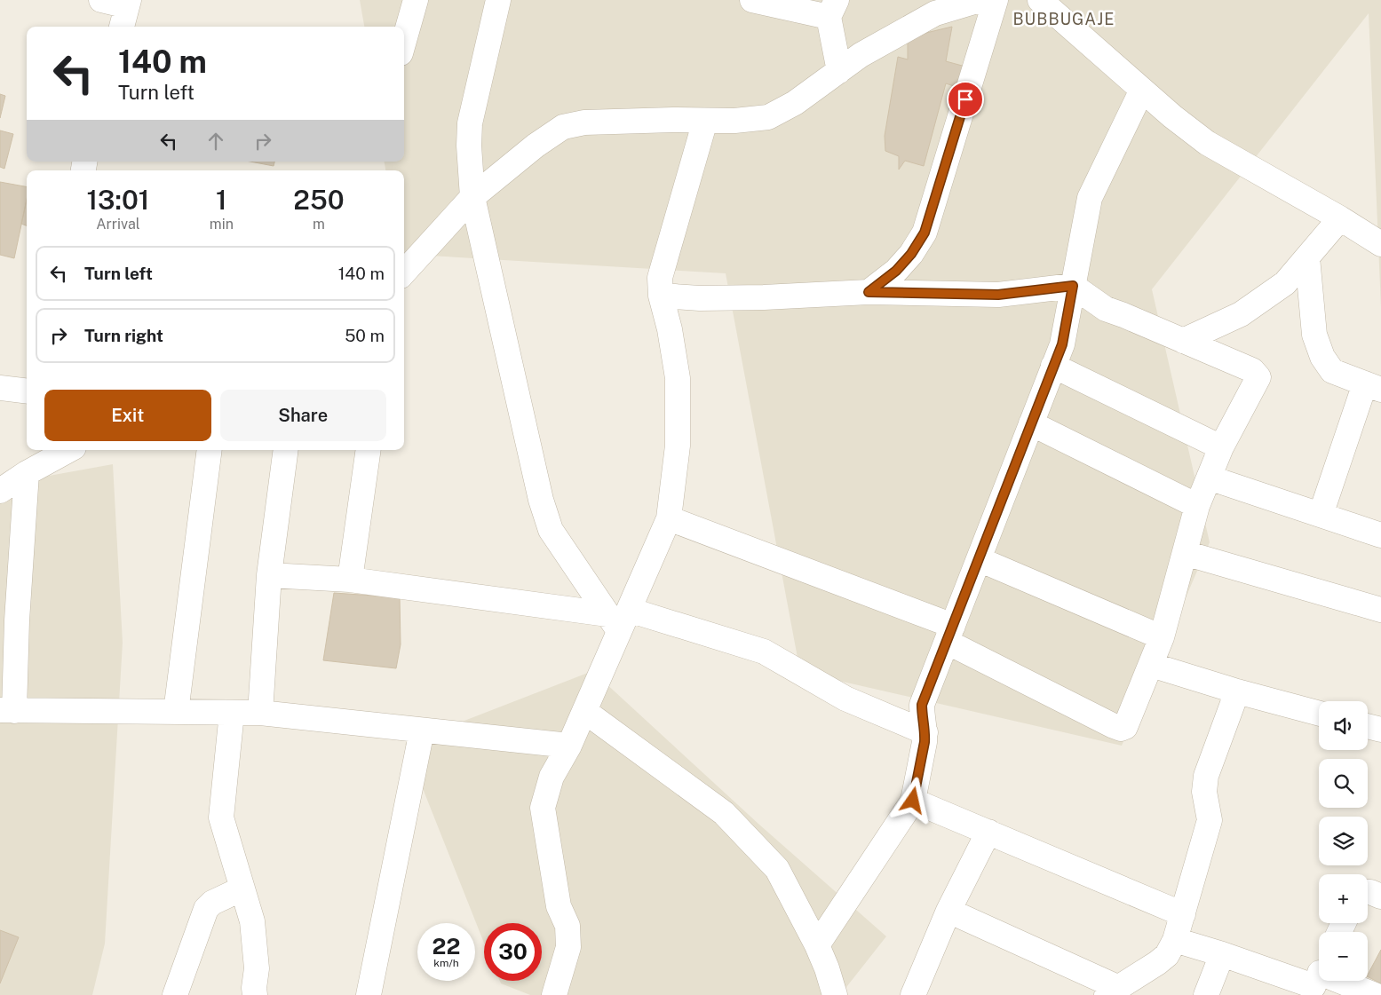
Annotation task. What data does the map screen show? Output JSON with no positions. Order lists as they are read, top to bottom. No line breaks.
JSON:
{"districts":["BUBBUGAJE"],"page":{"turn":["140 m","Turn left"],"eta":["13:01","Arrival","1","min","250","m"],"list":[{"name":"Turn left","value":"140 m"},{"name":"Turn right","value":"50 m"}],"buttons":["Exit","Share"],"map_buttons":["+","−"],"speed":"22 km/h","limit":"30"}}
